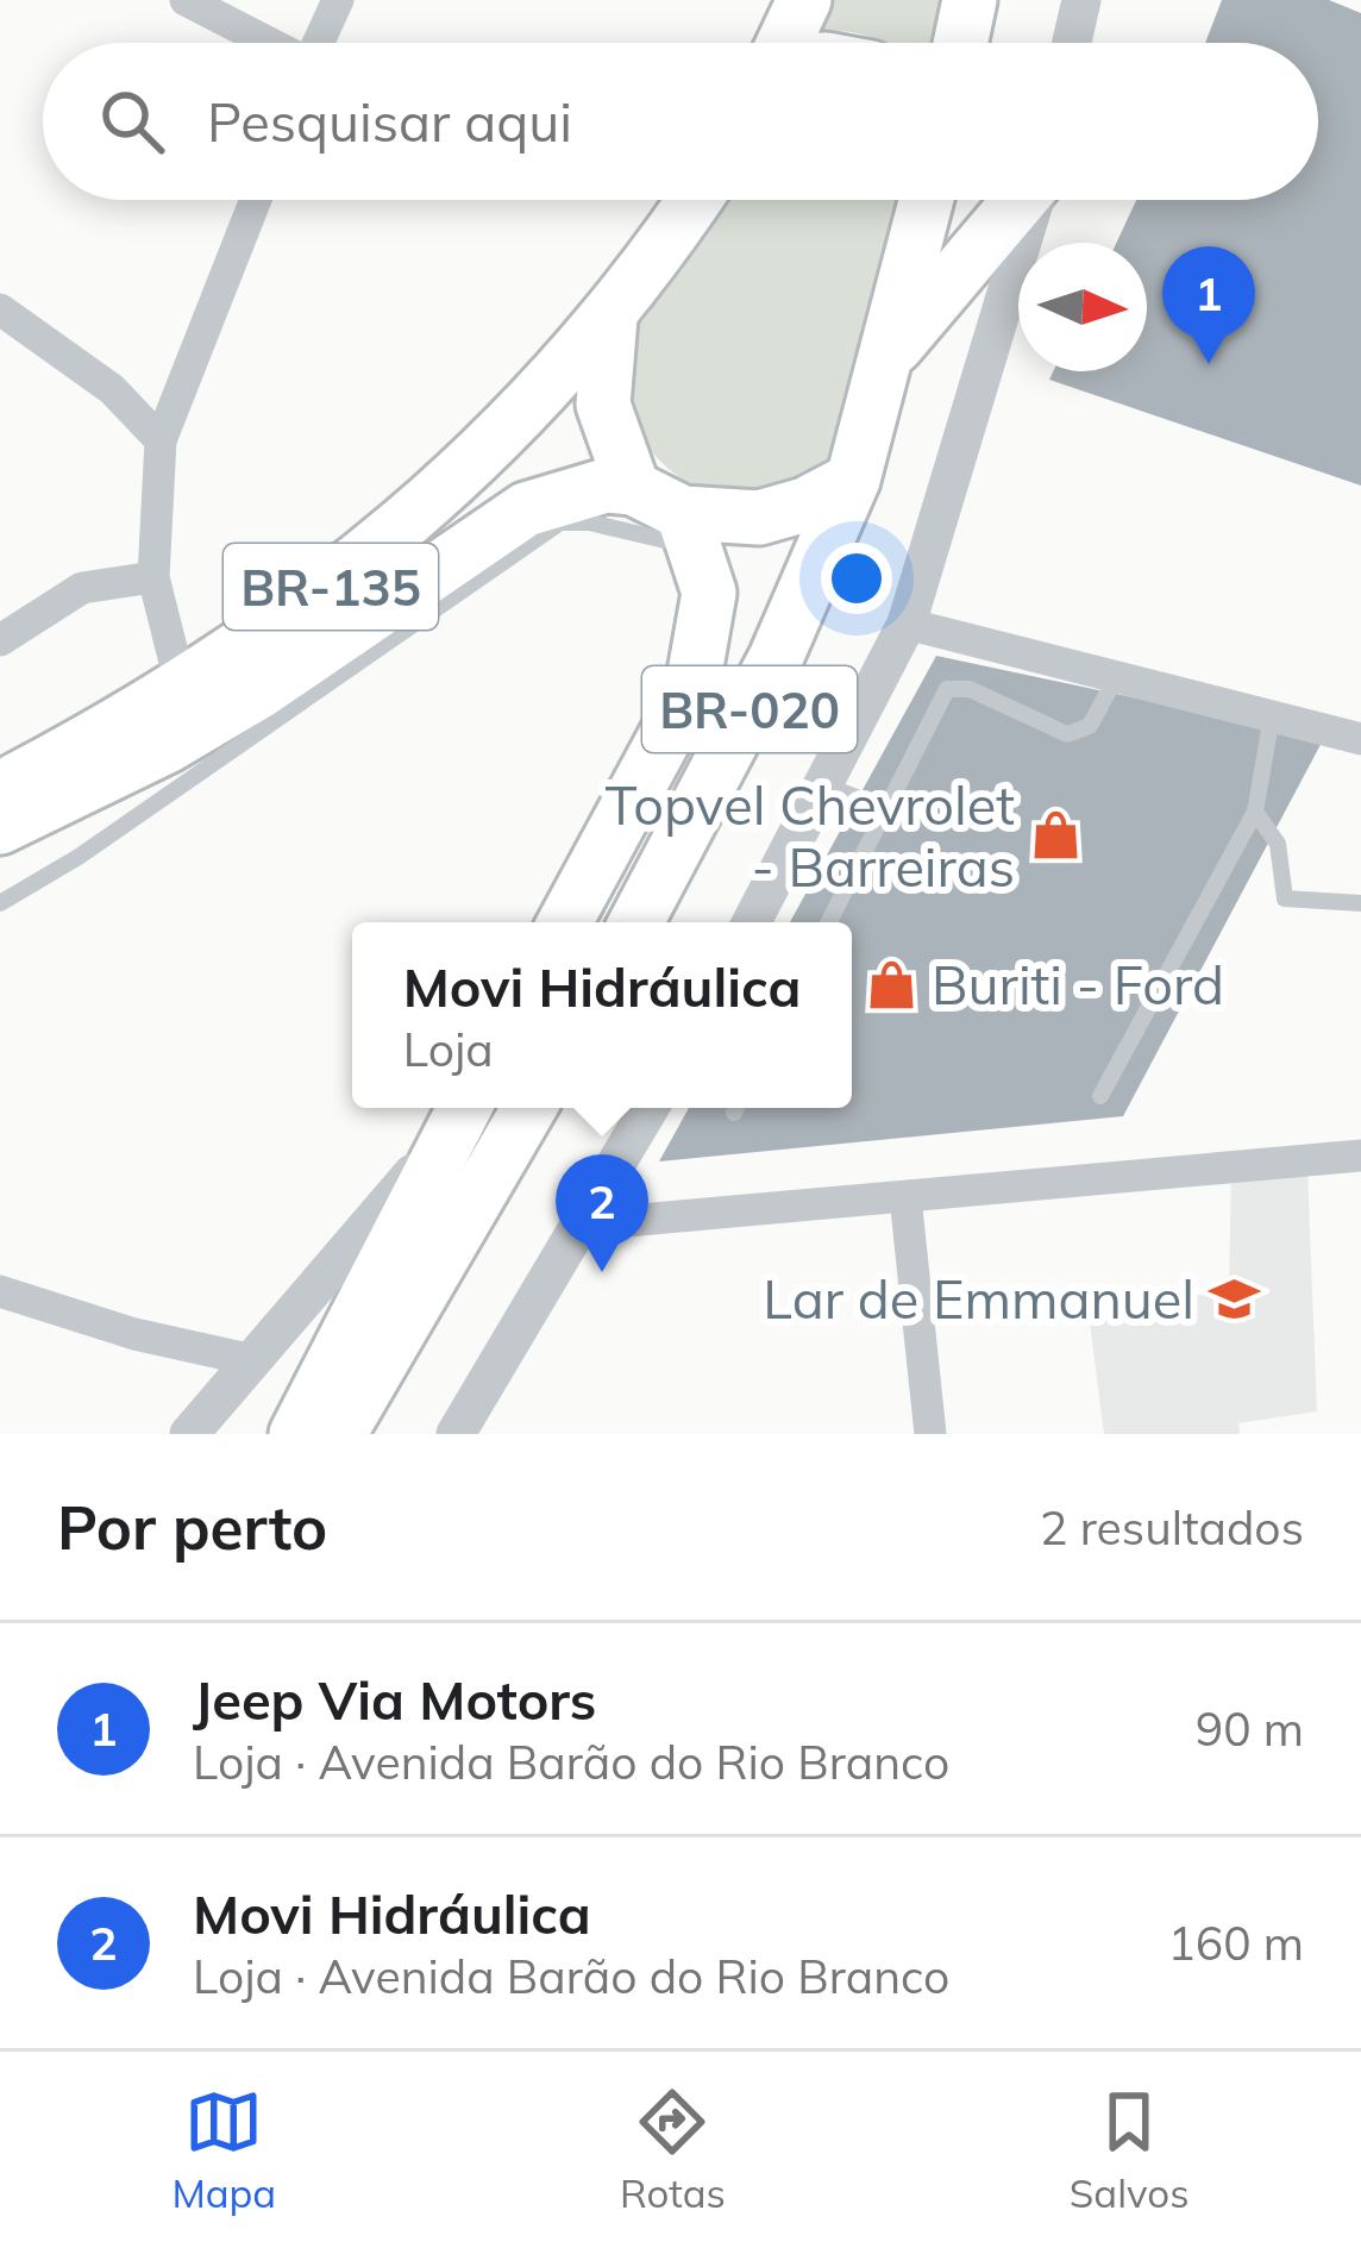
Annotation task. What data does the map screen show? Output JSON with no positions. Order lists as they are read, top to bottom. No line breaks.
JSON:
{"streets":{"highway":["BR-135","BR-020"]},"places":{"shop":["Topvel Chevrolet - Barreiras","Buriti - Ford"],"school or university":["Lar de Emmanuel"]},"north":"right","page":{"search":"Pesquisar aqui","pins":["1","2"],"popup":["Movi Hidráulica","Loja"],"heading":["Por perto","2 resultados"],"list":[{"mark":"1","name":"Jeep Via Motors","note":"Loja · Avenida Barão do Rio Branco","value":"90 m"},{"mark":"2","name":"Movi Hidráulica","note":"Loja · Avenida Barão do Rio Branco","value":"160 m"}],"nav":["Mapa","Rotas","Salvos"]}}
